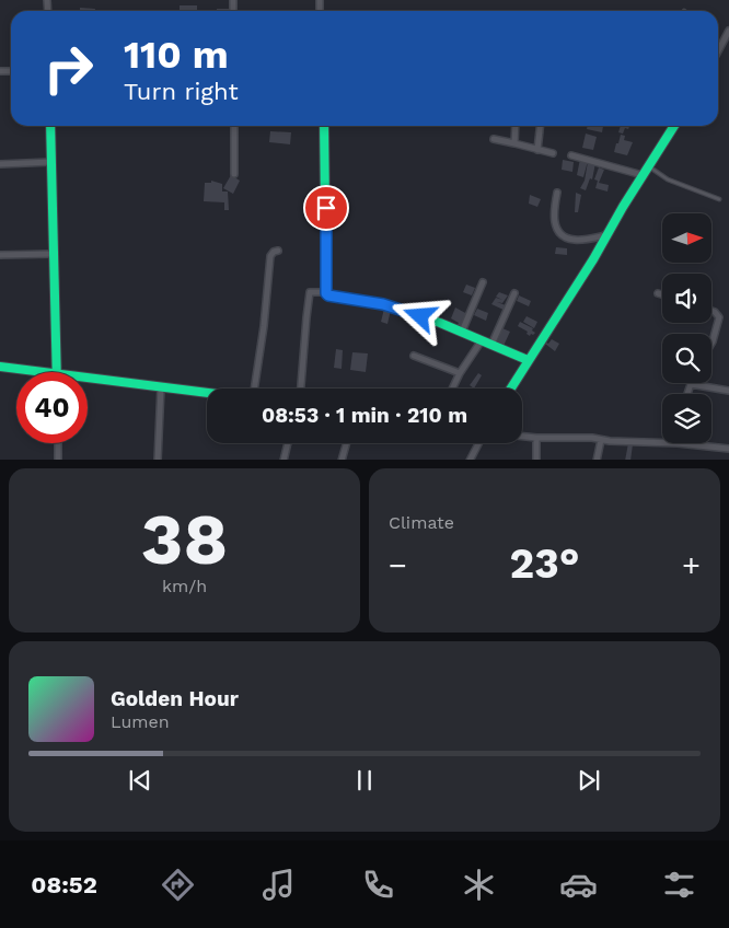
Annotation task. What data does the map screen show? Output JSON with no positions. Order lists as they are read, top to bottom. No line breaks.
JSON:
{"north":"right","page":{"turn":["110 m","Turn right"],"limit":"40","trip":"08:53 · 1 min · 210 m","tile":[["38","km/h"],"Climate"],"heat":["−","23°","+"],"song":["Golden Hour","Lumen"],"tabs":"08:52"}}
